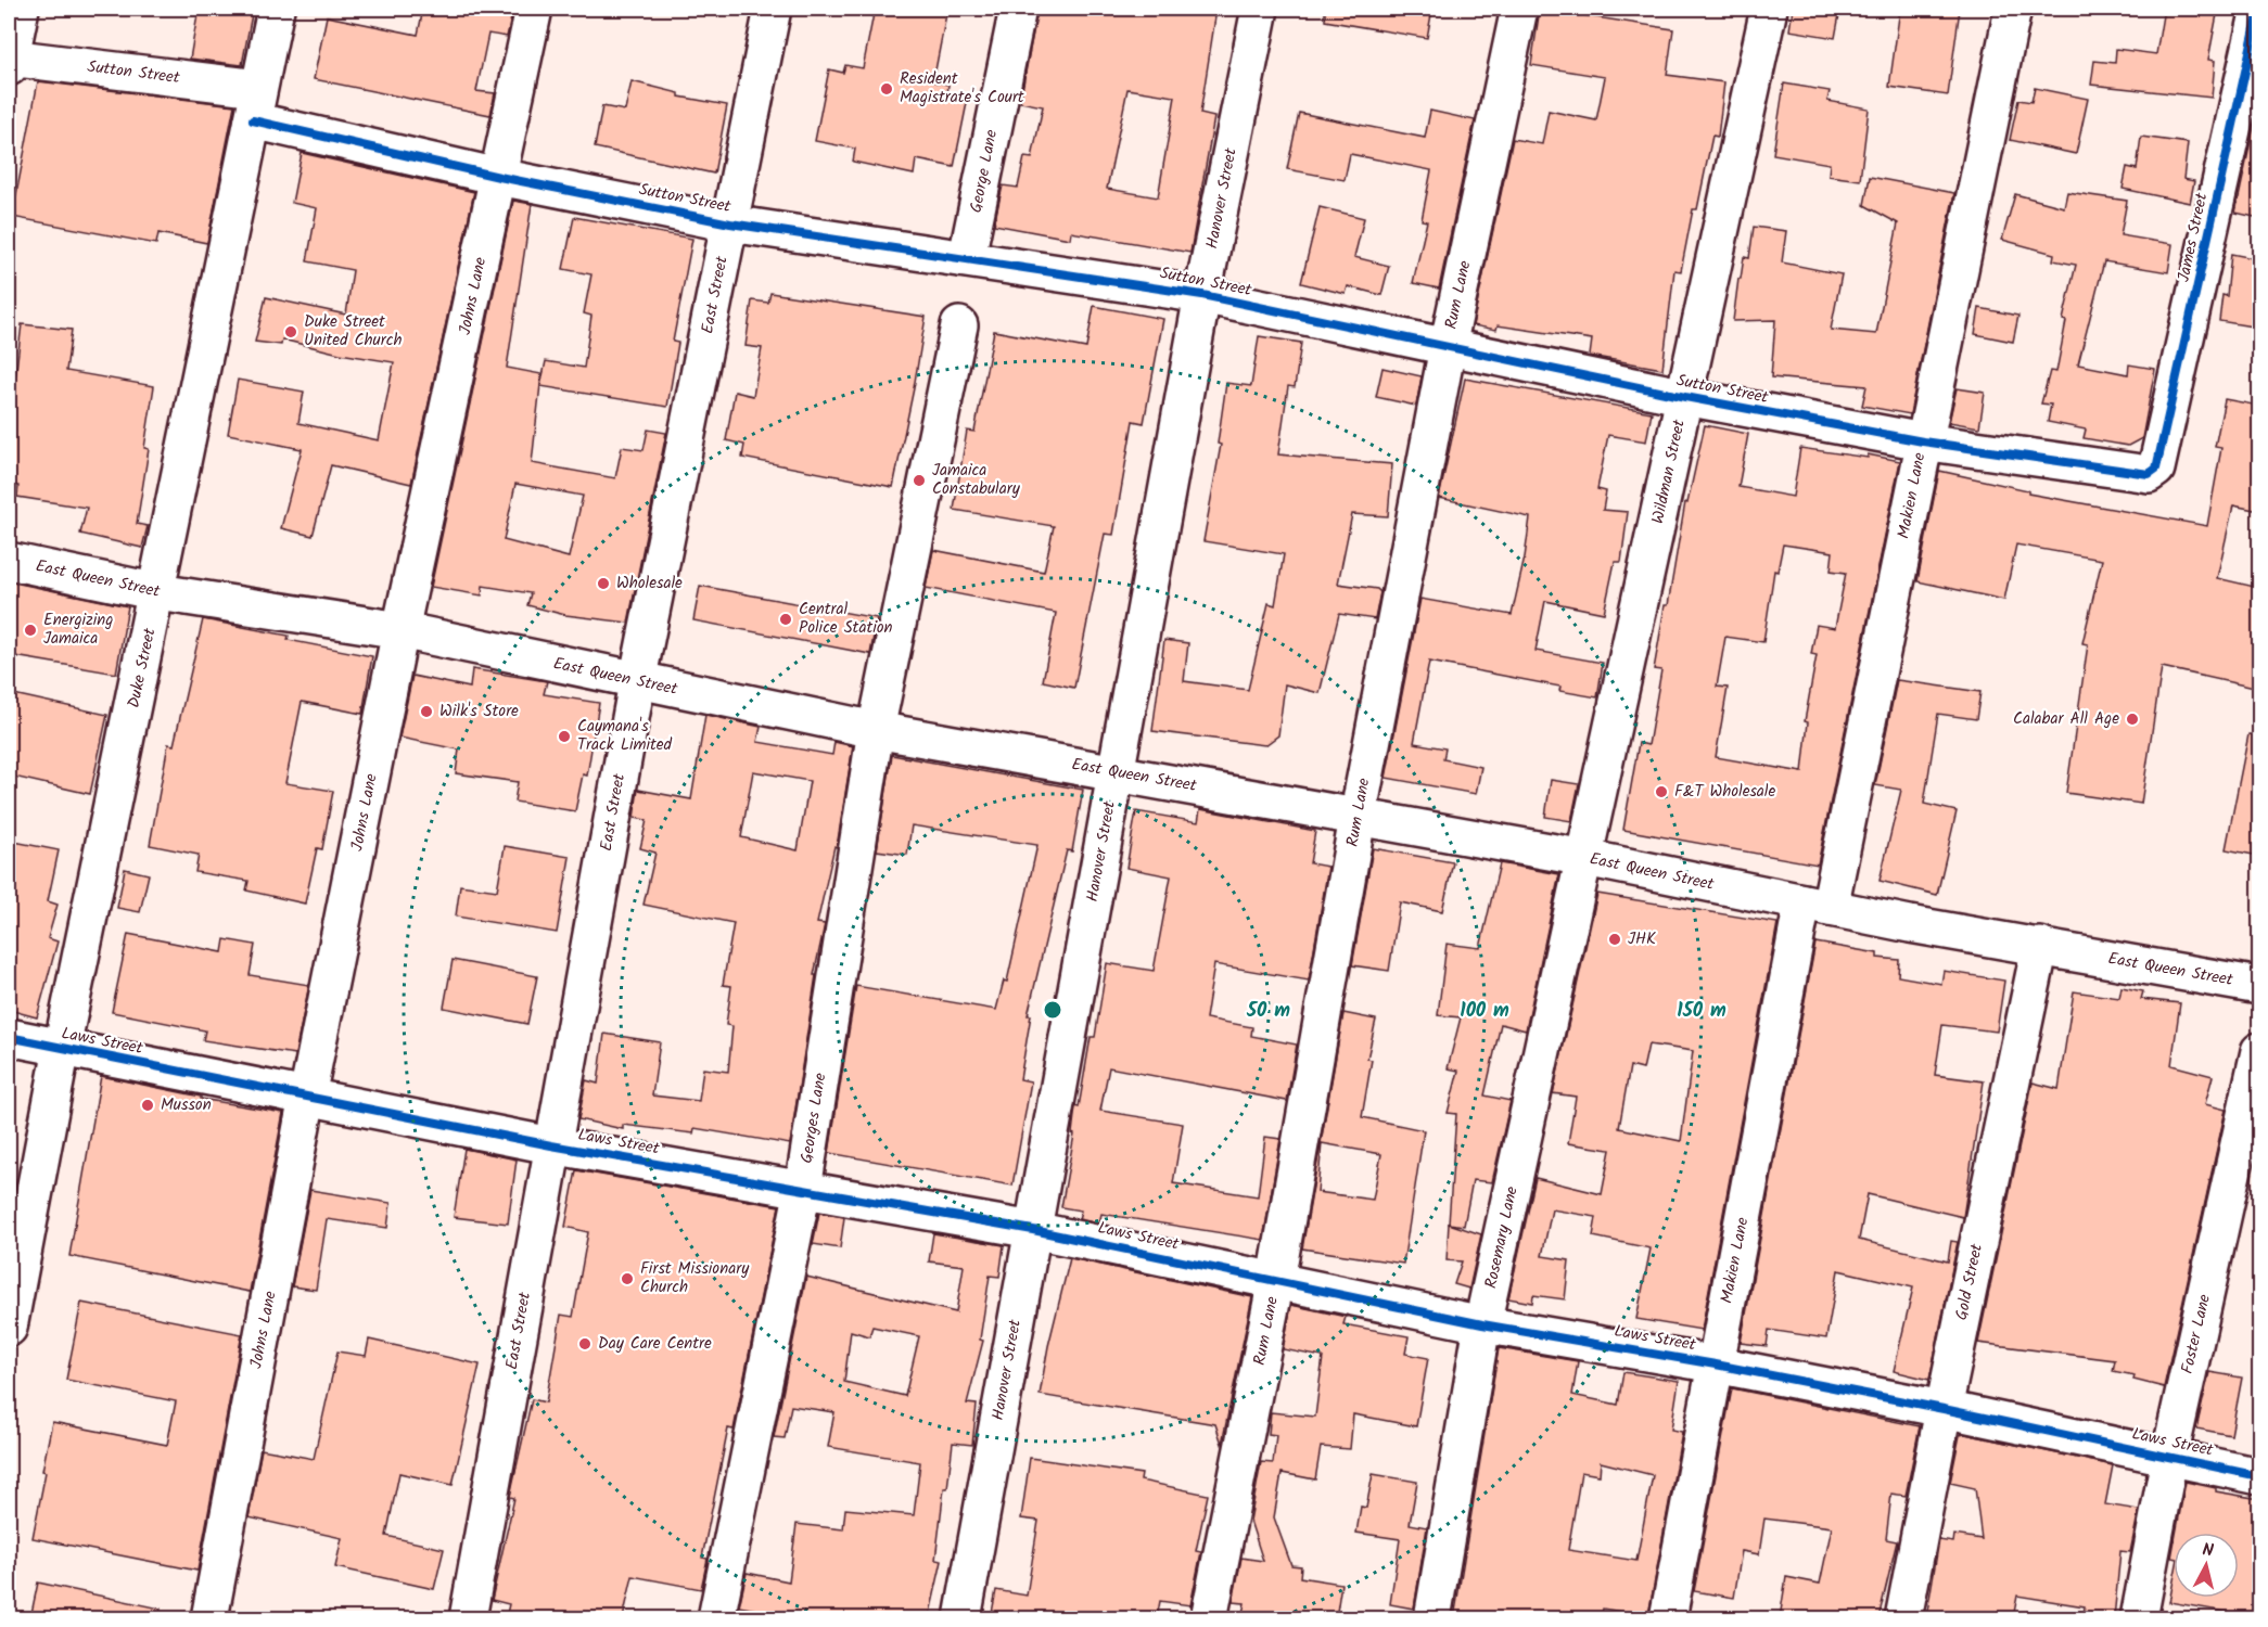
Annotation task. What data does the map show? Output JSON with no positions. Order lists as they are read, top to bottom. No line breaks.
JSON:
{"streets":{"street":["Sutton Street","George Lane","Hanover Street","James Street","East Street","Rum Lane","Johns Lane","Wildman Street","Makien Lane","East Queen Street","Duke Street","Laws Street","Georges Lane","Rosemary Lane","Gold Street","Foster Lane"]},"crossings":[["Sutton Street","George Lane"],["Sutton Street","Hanover Street"],["Sutton Street","James Street"],["Sutton Street","East Street"],["Sutton Street","Rum Lane"],["Sutton Street","Johns Lane"],["Sutton Street","Wildman Street"],["Sutton Street","Makien Lane"],["Sutton Street","Duke Street"],["Hanover Street","East Queen Street"],["Hanover Street","Laws Street"],["East Street","East Queen Street"],["East Street","Laws Street"],["Rum Lane","East Queen Street"],["Rum Lane","Laws Street"],["Johns Lane","East Queen Street"],["Johns Lane","Laws Street"],["Wildman Street","East Queen Street"],["Wildman Street","Rosemary Lane"],["Makien Lane","East Queen Street"],["Makien Lane","Laws Street"],["East Queen Street","Duke Street"],["East Queen Street","Georges Lane"],["East Queen Street","Rosemary Lane"],["East Queen Street","Gold Street"],["Duke Street","Laws Street"],["Laws Street","Georges Lane"],["Laws Street","Rosemary Lane"],["Laws Street","Gold Street"],["Laws Street","Foster Lane"]],"places":["Resident Magistrate's Court","Duke Street United Church","Jamaica Constabulary","Wholesale","Central Police Station","Energizing Jamaica","Wilk's Store","Calabar All Age","Caymana's Track Limited","F&T Wholesale","JHK","Musson","First Missionary Church","Day Care Centre"],"north":"top","rings":["50 m","100 m","150 m"]}
